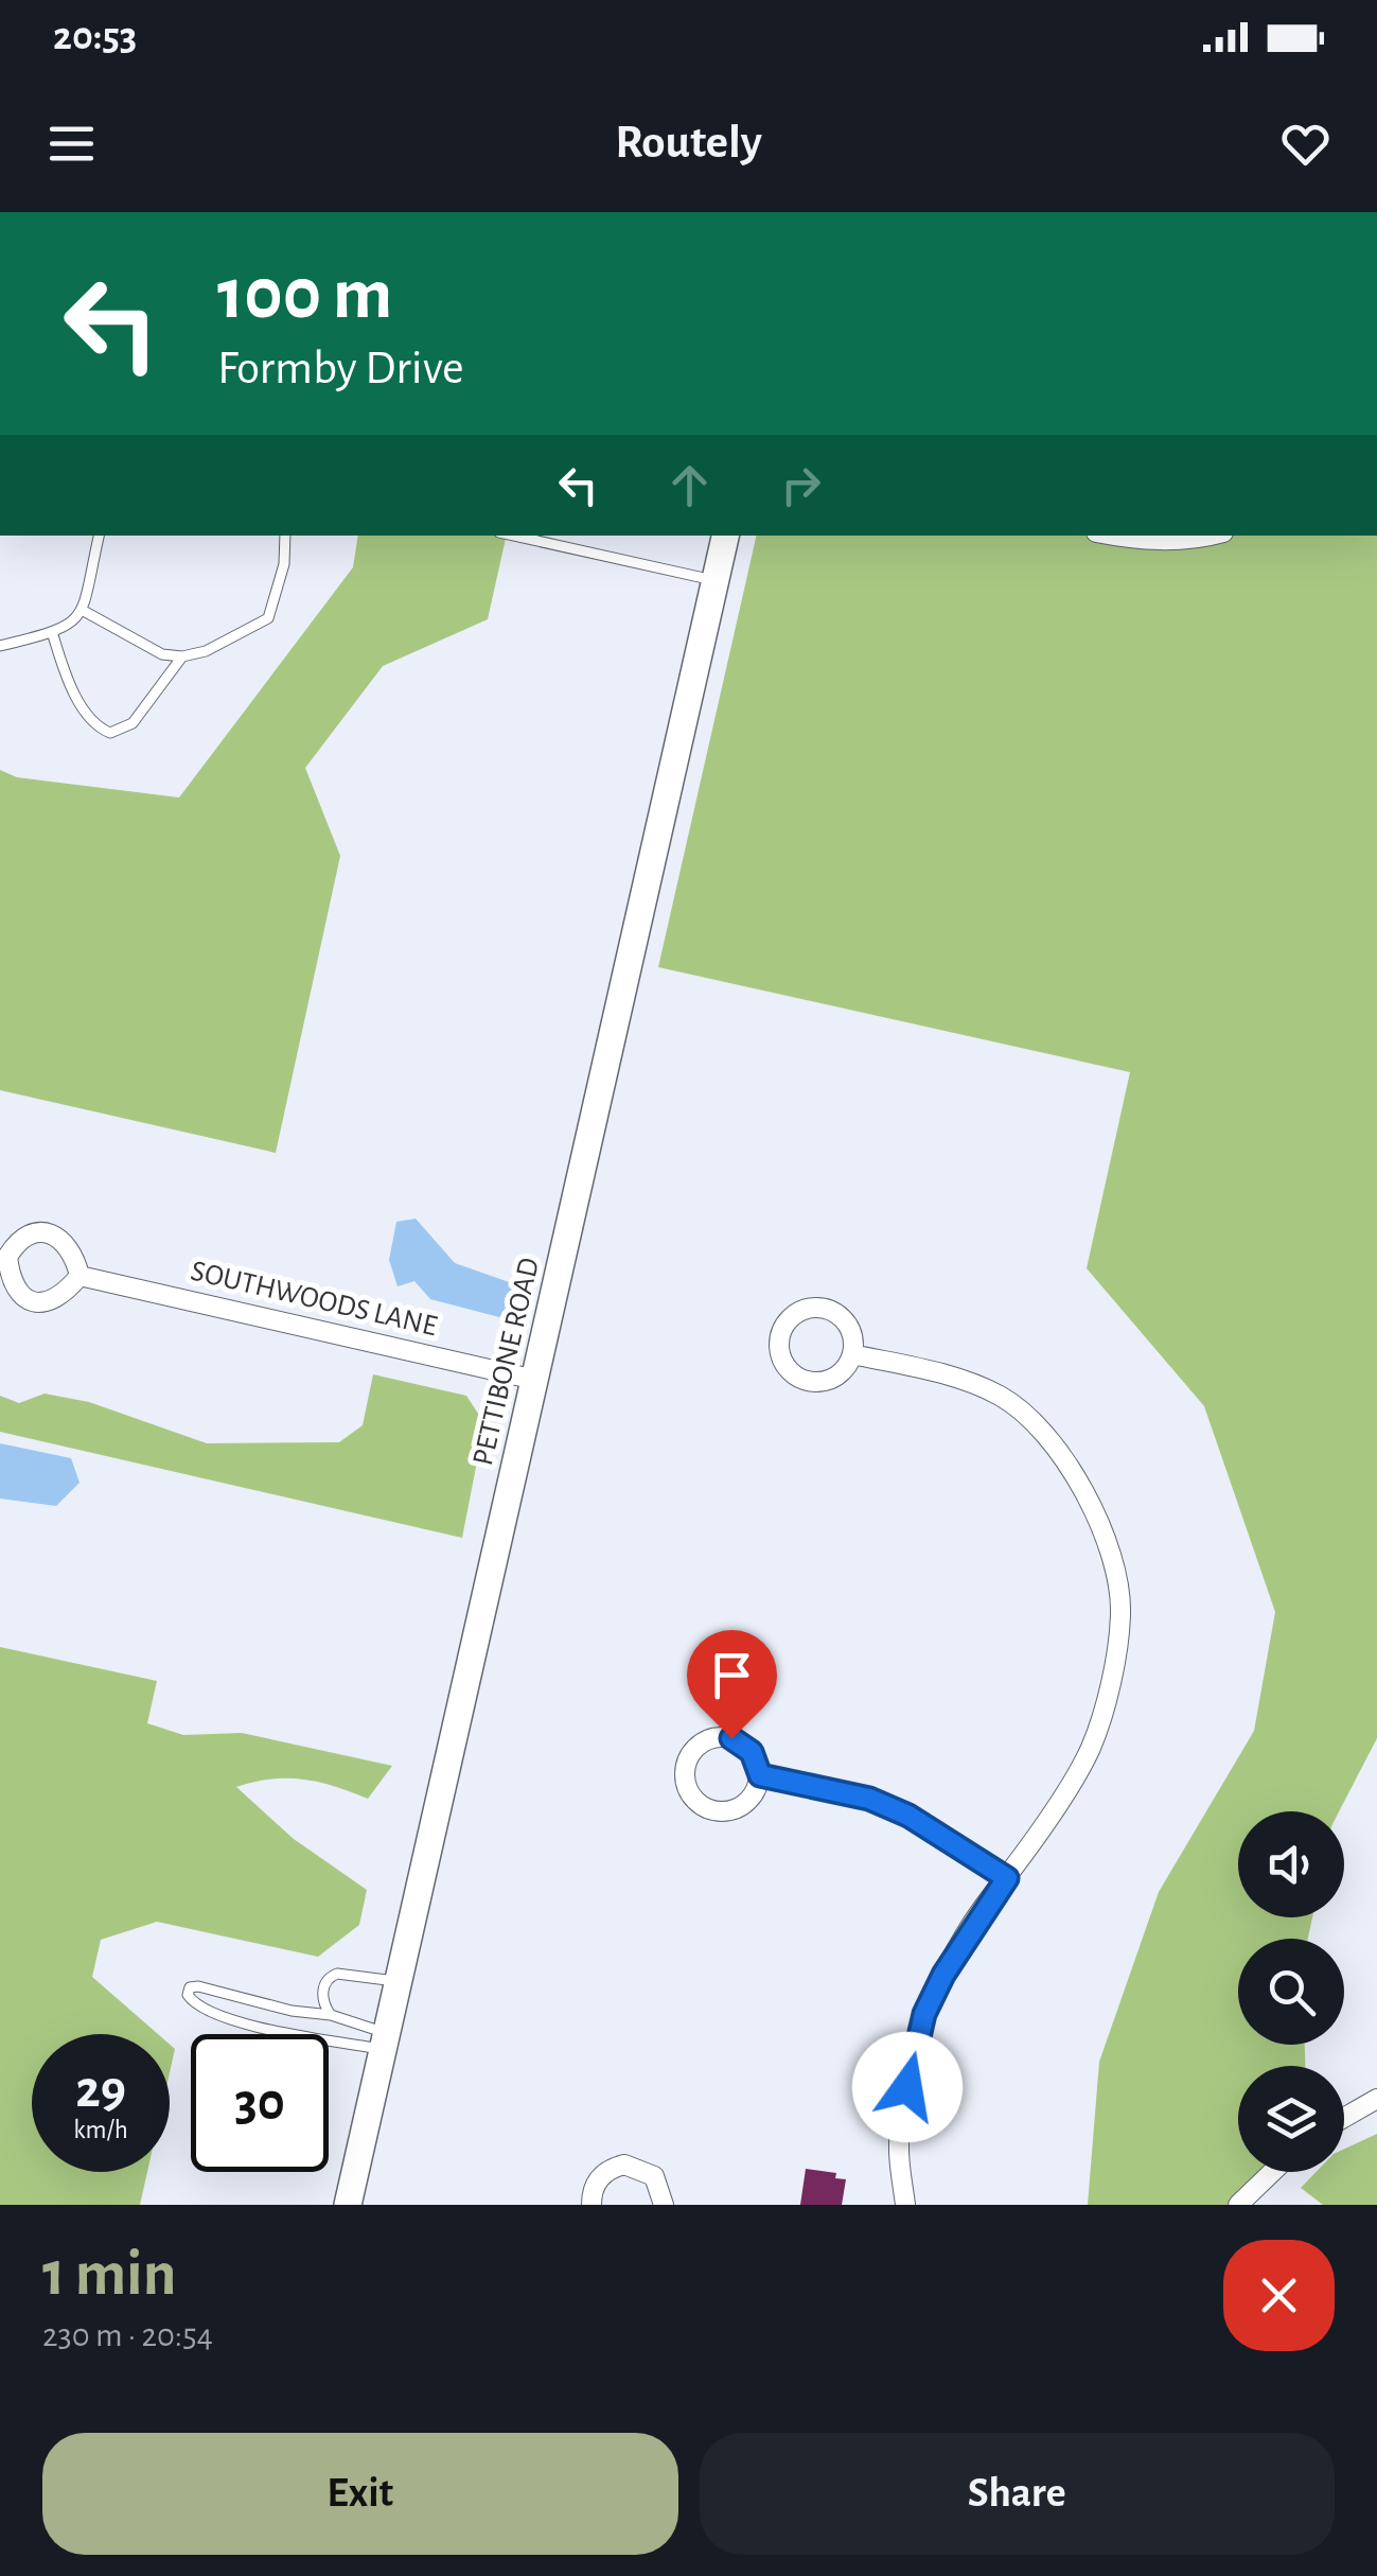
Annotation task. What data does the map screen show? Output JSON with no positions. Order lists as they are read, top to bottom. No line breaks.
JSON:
{"streets":{"street":["SOUTHWOODS LANE","PETTIBONE ROAD"]},"crossings":[["SOUTHWOODS LANE","PETTIBONE ROAD"]],"page":{"status":"20:53","header":"Routely","turn":["100 m","Formby Drive"],"speed":"29 km/h","limit":"30","heading":["1 min","230 m · 20:54"],"buttons":["Exit","Share"]}}
